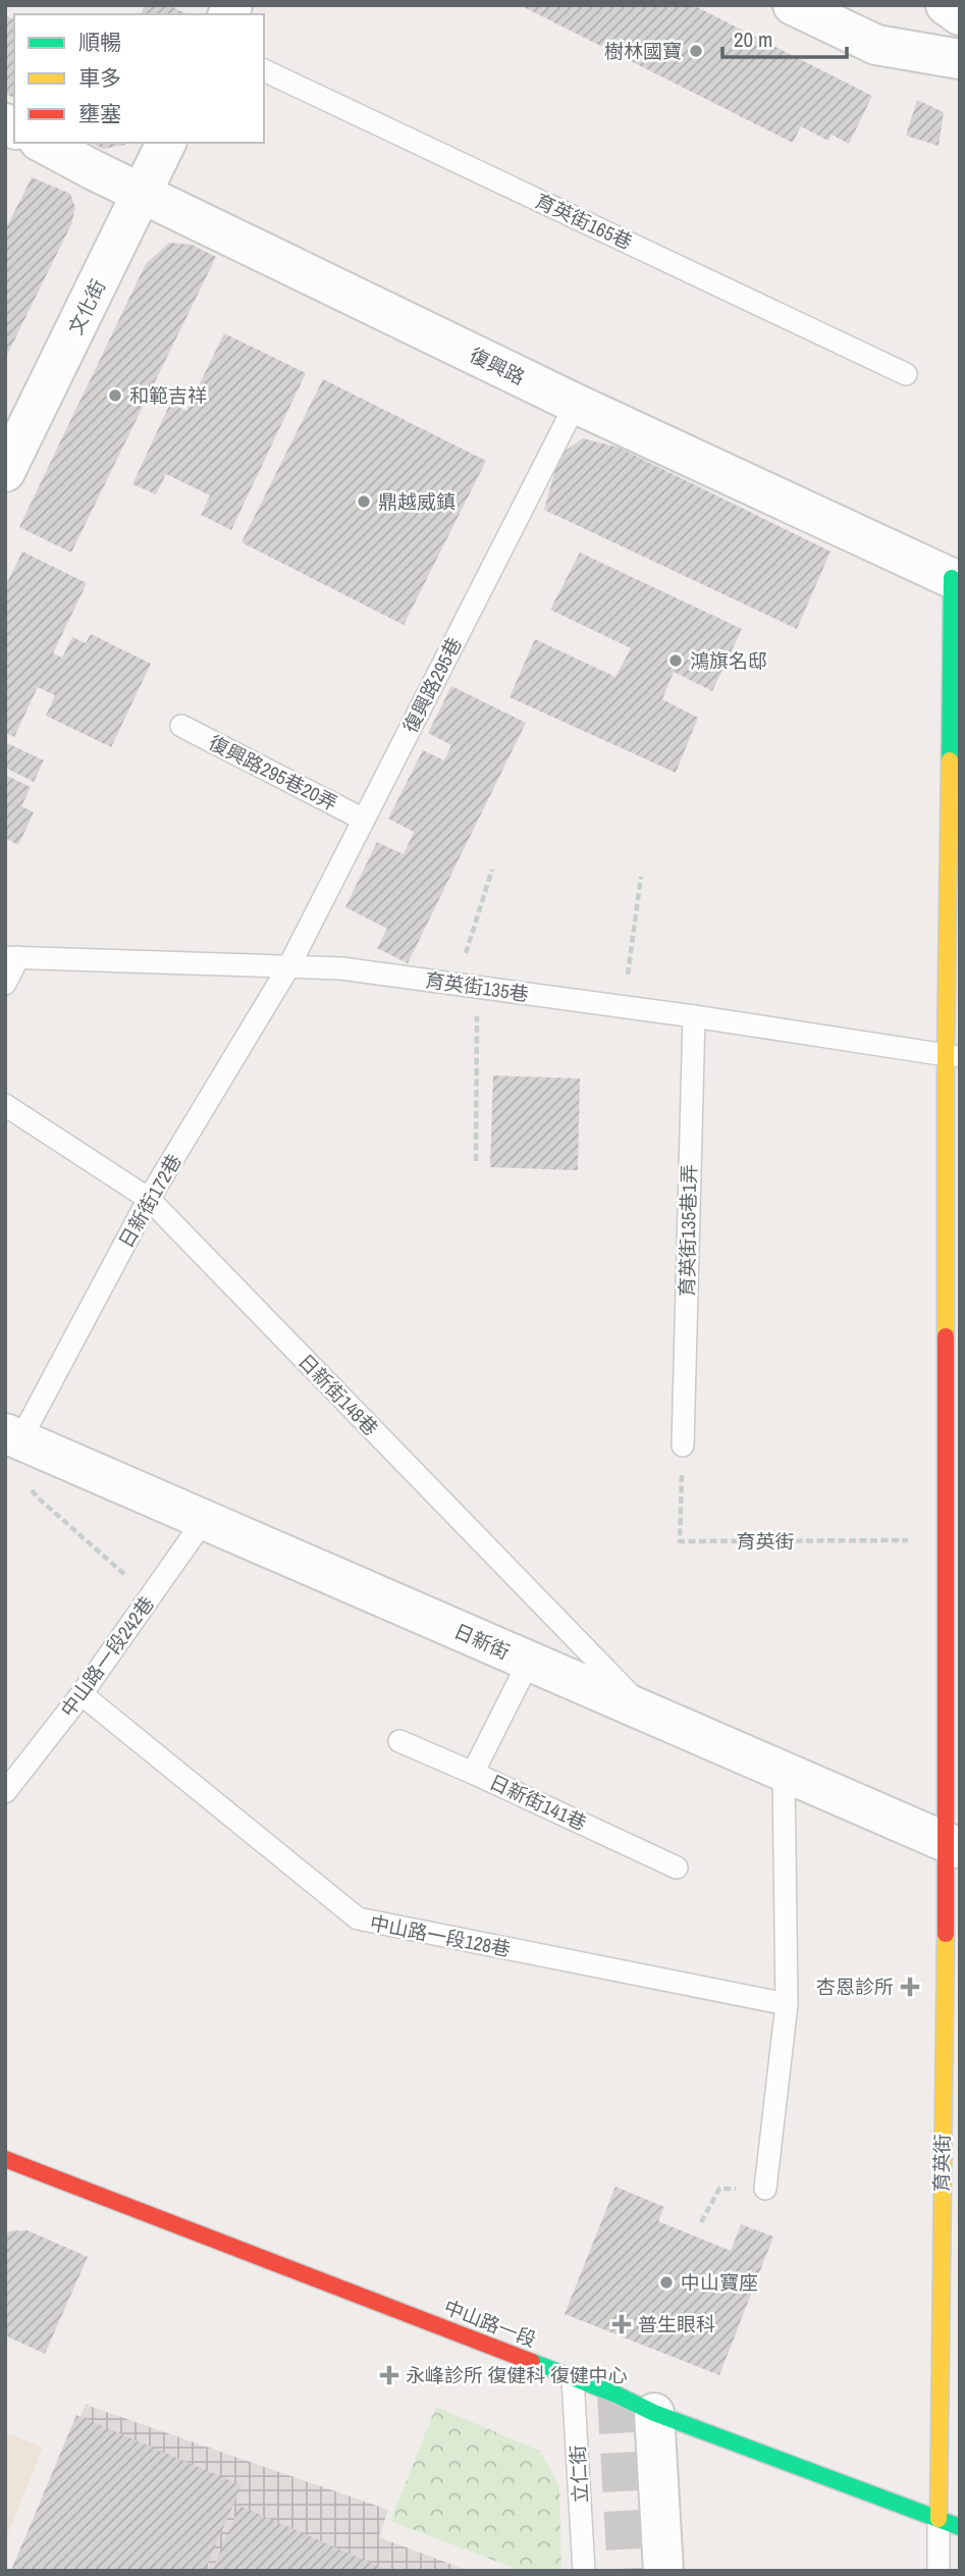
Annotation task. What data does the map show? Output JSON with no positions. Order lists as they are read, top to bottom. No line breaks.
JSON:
{"streets":{"street":["文化街","復興路","育英街","日新街","中山路一段"],"lane":["育英街165巷","復興路295巷","復興路295巷20弄","育英街135巷","日新街172巷","育英街135巷1弄","日新街148巷","中山路一段242巷","日新街141巷","中山路一段128巷","立仁街"]},"crossings":[["文化街","復興路"],["復興路","復興路295巷"],["復興路","育英街"],["復興路295巷","復興路295巷20弄"],["復興路295巷","育英街135巷"],["復興路295巷","日新街172巷"],["育英街135巷","日新街172巷"],["育英街135巷","育英街135巷1弄"],["育英街135巷","育英街"],["日新街172巷","日新街148巷"],["日新街172巷","日新街"],["育英街135巷1弄","育英街"],["日新街148巷","日新街"],["育英街","日新街"],["育英街","中山路一段"],["日新街","中山路一段242巷"],["日新街","日新街141巷"],["中山路一段242巷","中山路一段128巷"],["中山路一段","立仁街"]],"places":{"other":["樹林國寶","和範吉祥","鼎越威鎮","鴻旗名邸","中山寶座"],"health":["杏恩診所","普生眼科","永峰診所 復健科 復健中心"]},"legend":["順暢","車多","壅塞"],"scale_bar":"20 m"}
